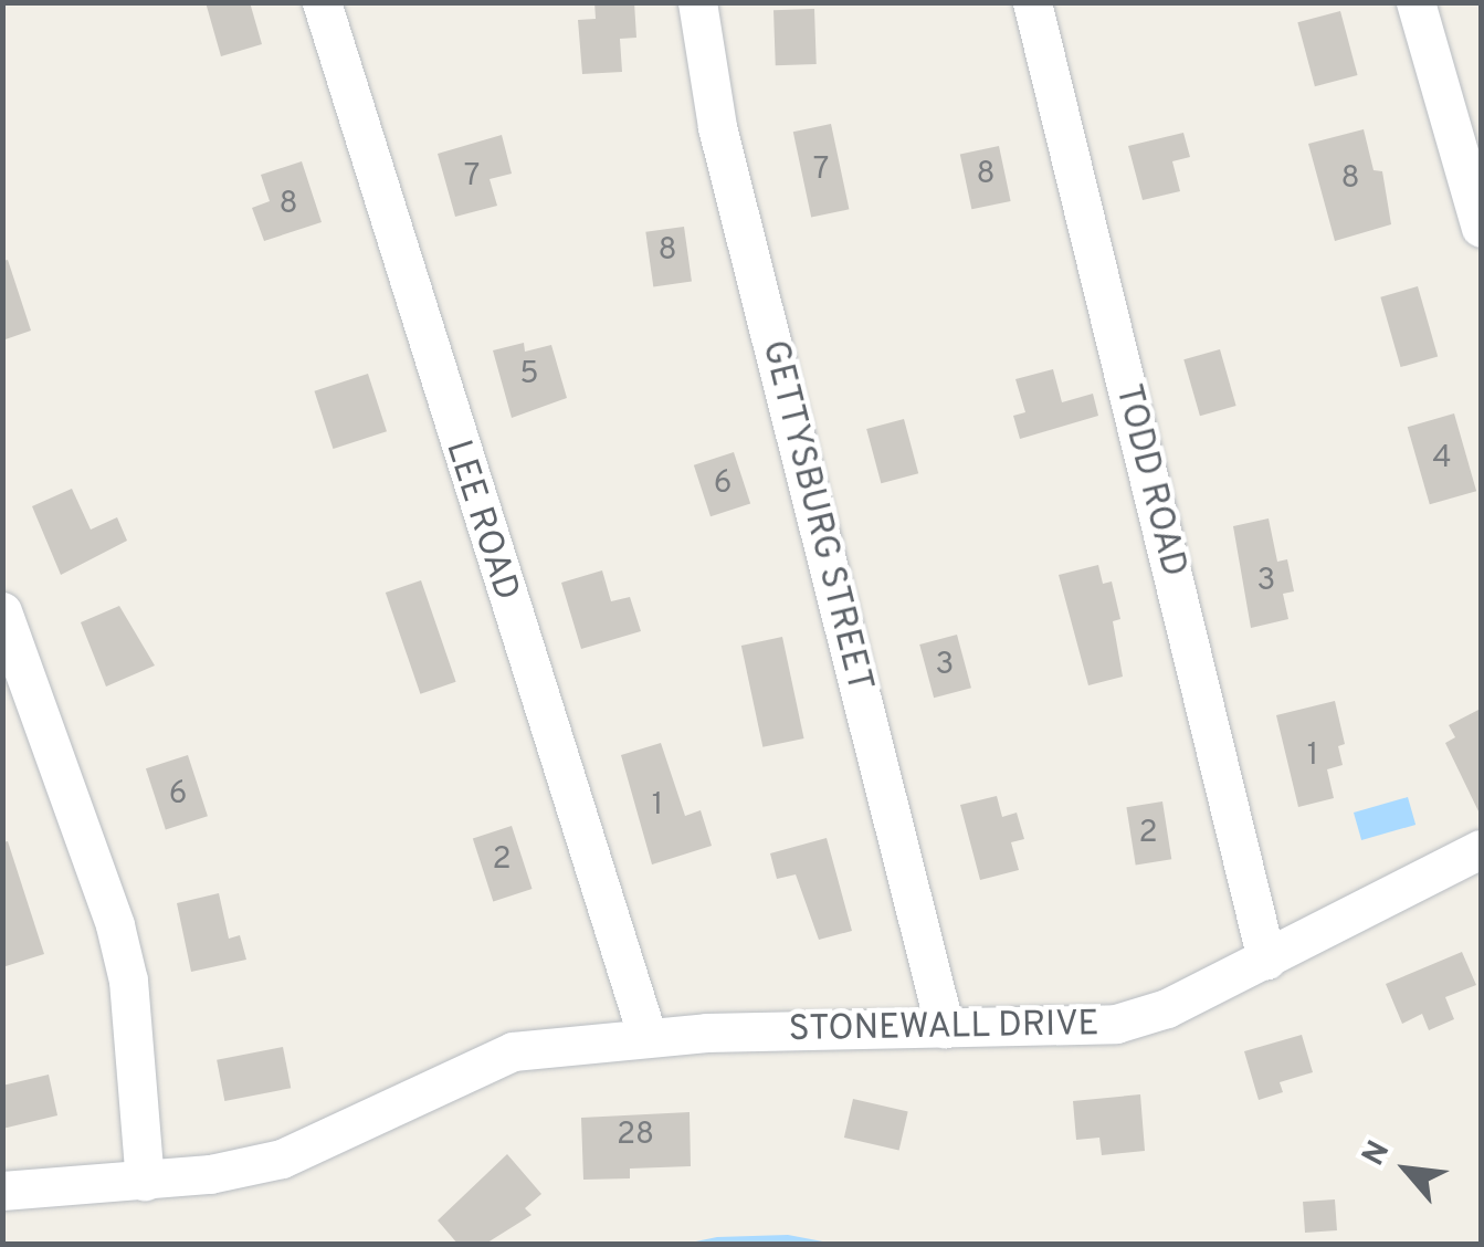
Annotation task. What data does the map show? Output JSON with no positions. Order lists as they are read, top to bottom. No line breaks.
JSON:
{"streets":{"street":["TODD ROAD","GETTYSBURG STREET","LEE ROAD","STONEWALL DRIVE"]},"crossings":[["TODD ROAD","STONEWALL DRIVE"],["GETTYSBURG STREET","STONEWALL DRIVE"],["LEE ROAD","STONEWALL DRIVE"]],"house_numbers":["7","8","7","8","8","8","5","4","6","3","3","1","6","1","2","2","28"],"north":"top left"}
